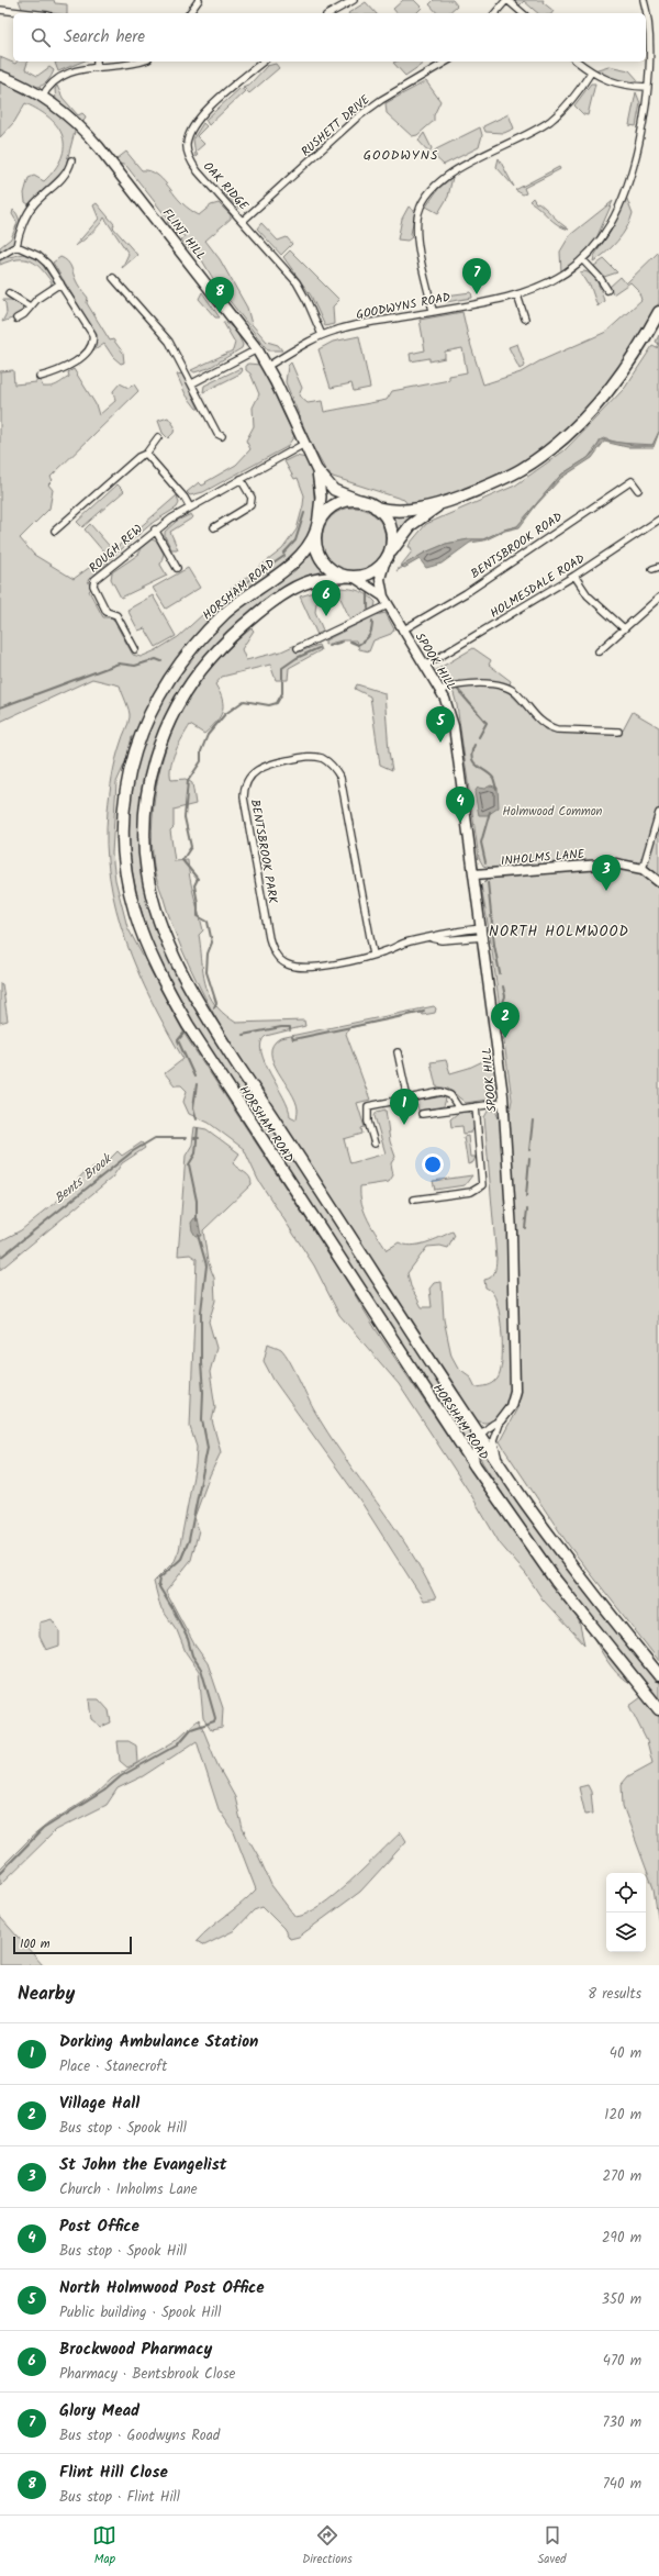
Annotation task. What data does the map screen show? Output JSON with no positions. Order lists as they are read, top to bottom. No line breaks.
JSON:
{"streets":{"highway":["HORSHAM ROAD"],"main road":["FLINT HILL"],"street":["RUSHETT DRIVE","OAK RIDGE","GOODWYNS ROAD","BENTSBROOK ROAD","ROUGH REW","HOLMESDALE ROAD","SPOOK HILL","BENTSBROOK PARK","INHOLMS LANE"]},"crossings":[["RUSHETT DRIVE","OAK RIDGE"],["OAK RIDGE","GOODWYNS ROAD"],["FLINT HILL","GOODWYNS ROAD"],["FLINT HILL","ROUGH REW"],["FLINT HILL","HORSHAM ROAD"],["FLINT HILL","SPOOK HILL"],["BENTSBROOK ROAD","SPOOK HILL"],["HOLMESDALE ROAD","SPOOK HILL"],["HORSHAM ROAD","SPOOK HILL"],["SPOOK HILL","BENTSBROOK PARK"],["SPOOK HILL","INHOLMS LANE"]],"districts":["GOODWYNS","NORTH HOLMWOOD"],"water":["Bents Brook"],"parks":["Holmwood Common"],"scale_bar":"100 m","page":{"search":"Search here","pins":["7","8","6","5","4","3","2","1"],"scale":"100 m","heading":["Nearby","8 results"],"list":[{"mark":"1","name":"Dorking Ambulance Station","note":"Place · Stanecroft","value":"40 m"},{"mark":"2","name":"Village Hall","note":"Bus stop · Spook Hill","value":"120 m"},{"mark":"3","name":"St John the Evangelist","note":"Church · Inholms Lane","value":"270 m"},{"mark":"4","name":"Post Office","note":"Bus stop · Spook Hill","value":"290 m"},{"mark":"5","name":"North Holmwood Post Office","note":"Public building · Spook Hill","value":"350 m"},{"mark":"6","name":"Brockwood Pharmacy","note":"Pharmacy · Bentsbrook Close","value":"470 m"},{"mark":"7","name":"Glory Mead","note":"Bus stop · Goodwyns Road","value":"730 m"},{"mark":"8","name":"Flint Hill Close","note":"Bus stop · Flint Hill","value":"740 m"}],"nav":["Map","Directions","Saved"]}}
